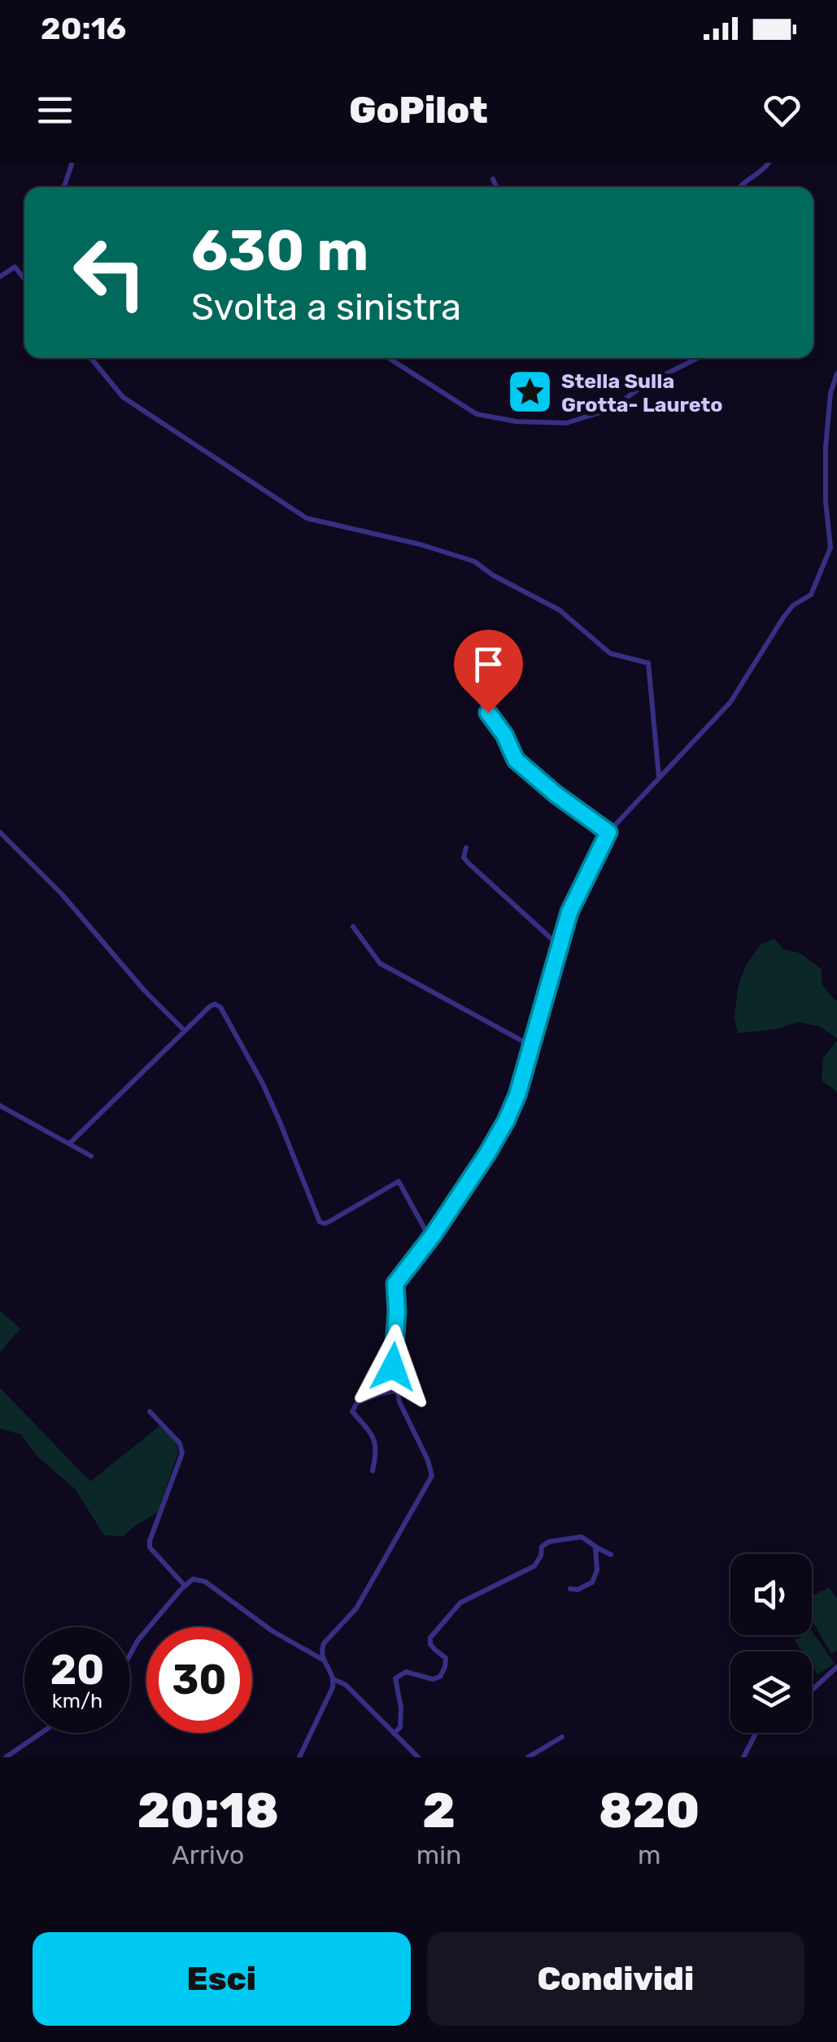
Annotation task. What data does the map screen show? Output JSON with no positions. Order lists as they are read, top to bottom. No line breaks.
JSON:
{"places":{"place":["Stella Sulla Grotta- Laureto"]},"page":{"status":"20:16","header":"GoPilot","turn":["630 m","Svolta a sinistra"],"speed":"20 km/h","limit":"30","eta":["20:18","Arrivo","2","min","820","m"],"buttons":["Esci","Condividi"]}}
